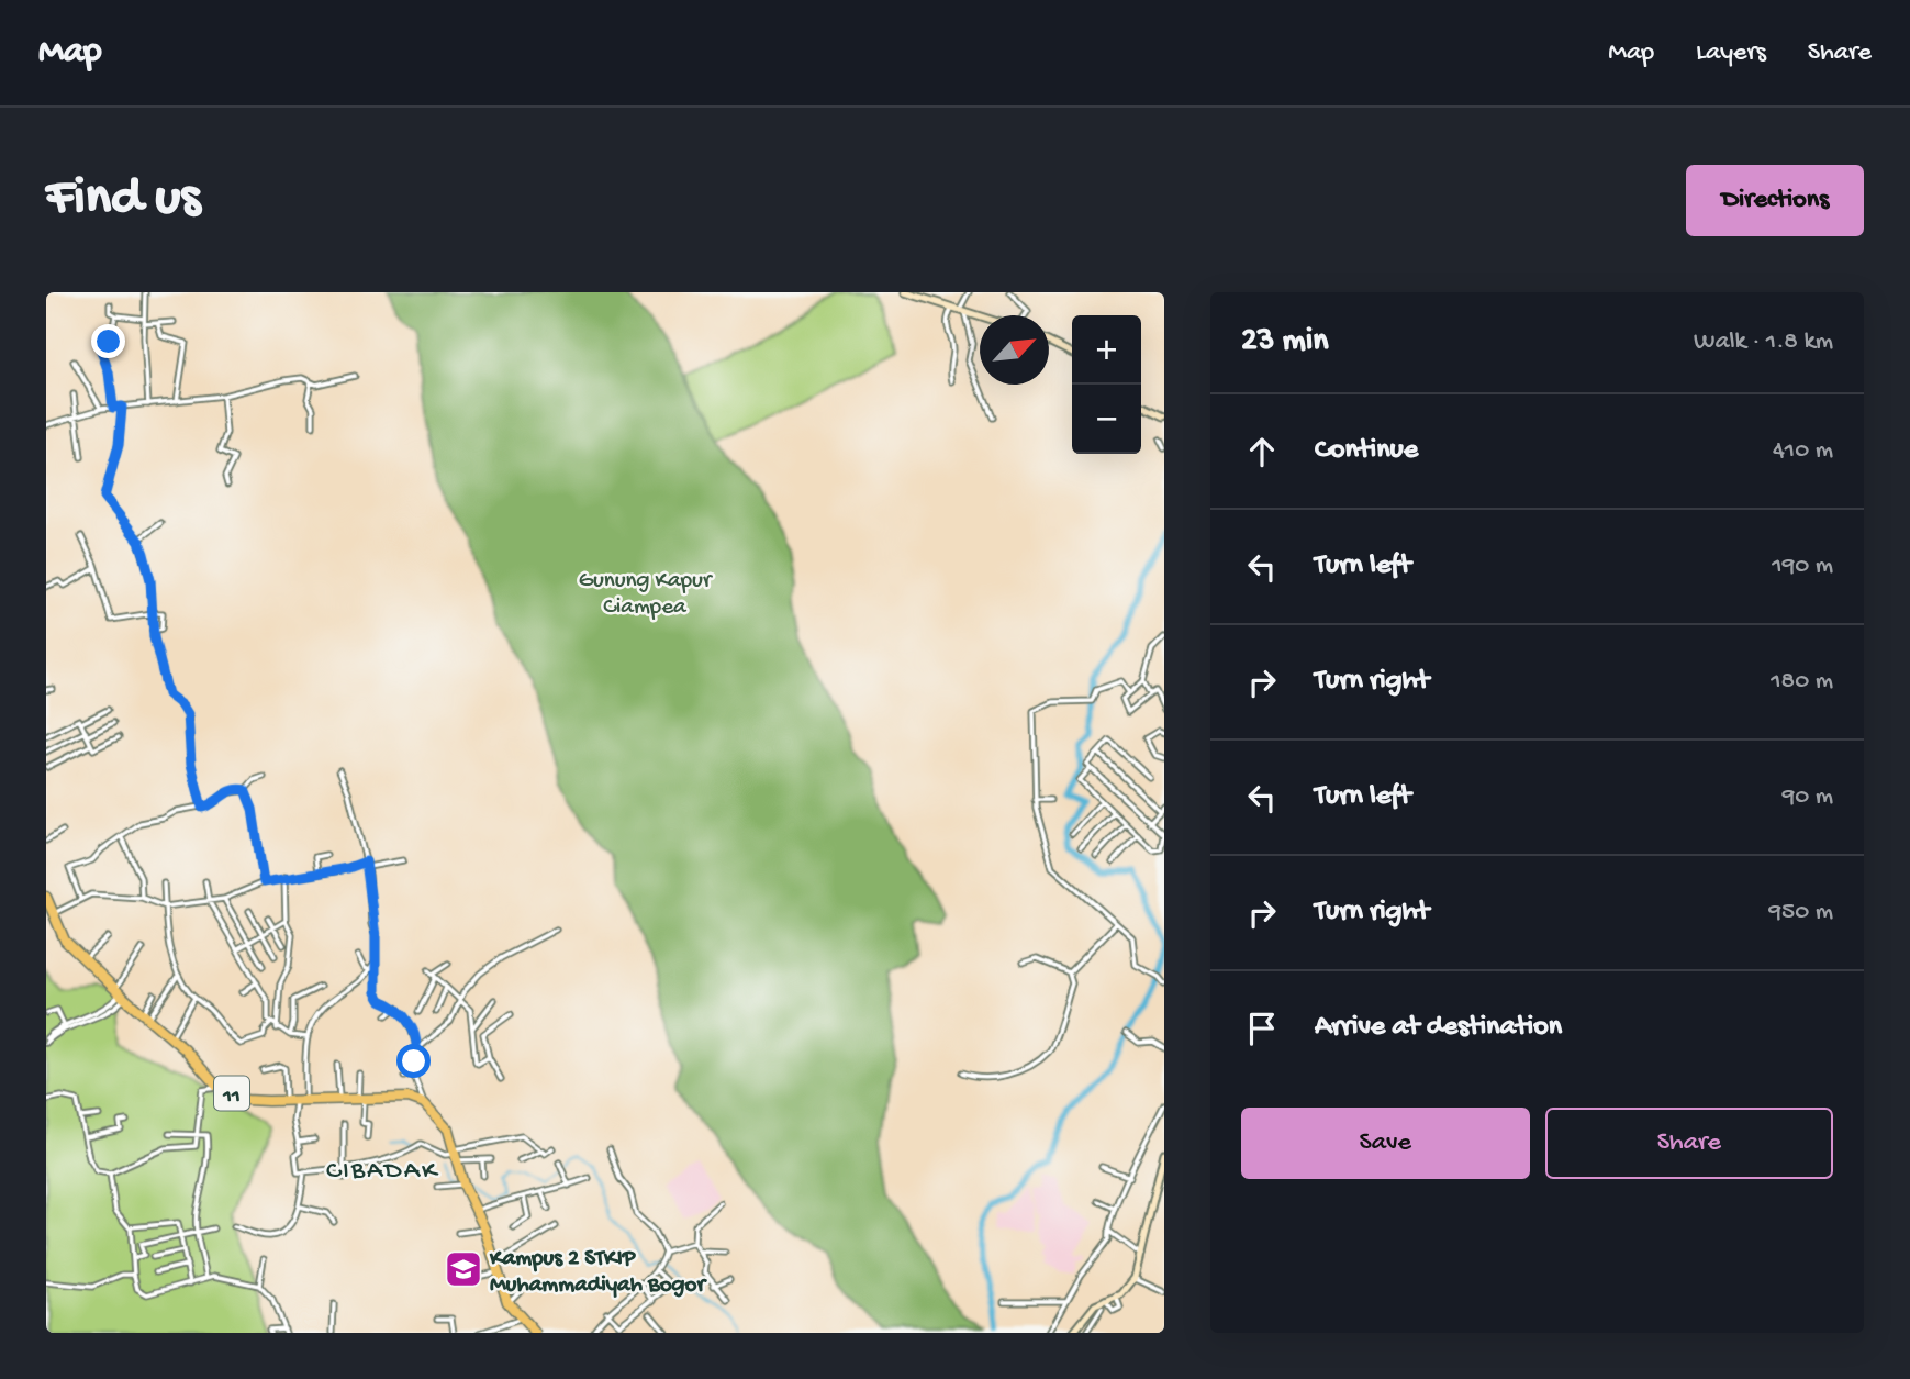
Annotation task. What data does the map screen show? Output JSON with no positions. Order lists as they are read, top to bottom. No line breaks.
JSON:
{"streets":{"highway":["11"]},"districts":["CIBADAK"],"parks":["Gunung Kapur Ciampea"],"places":{"school or university":["Kampus 2 STKIP Muhammadiyah Bogor"]},"north":"top right","page":{"header":"Map","nav":["Map","Layers","Share"],"buttons":["Directions",["Save","Share"]],"title":"Find us","heading":["23 min","Walk · 1.8 km"],"map_buttons":["+","−"],"list":[["Continue","410 m"],["Turn left","190 m"],["Turn right","180 m"],["Turn left","90 m"],["Turn right","950 m"],"Arrive at destination"]}}
